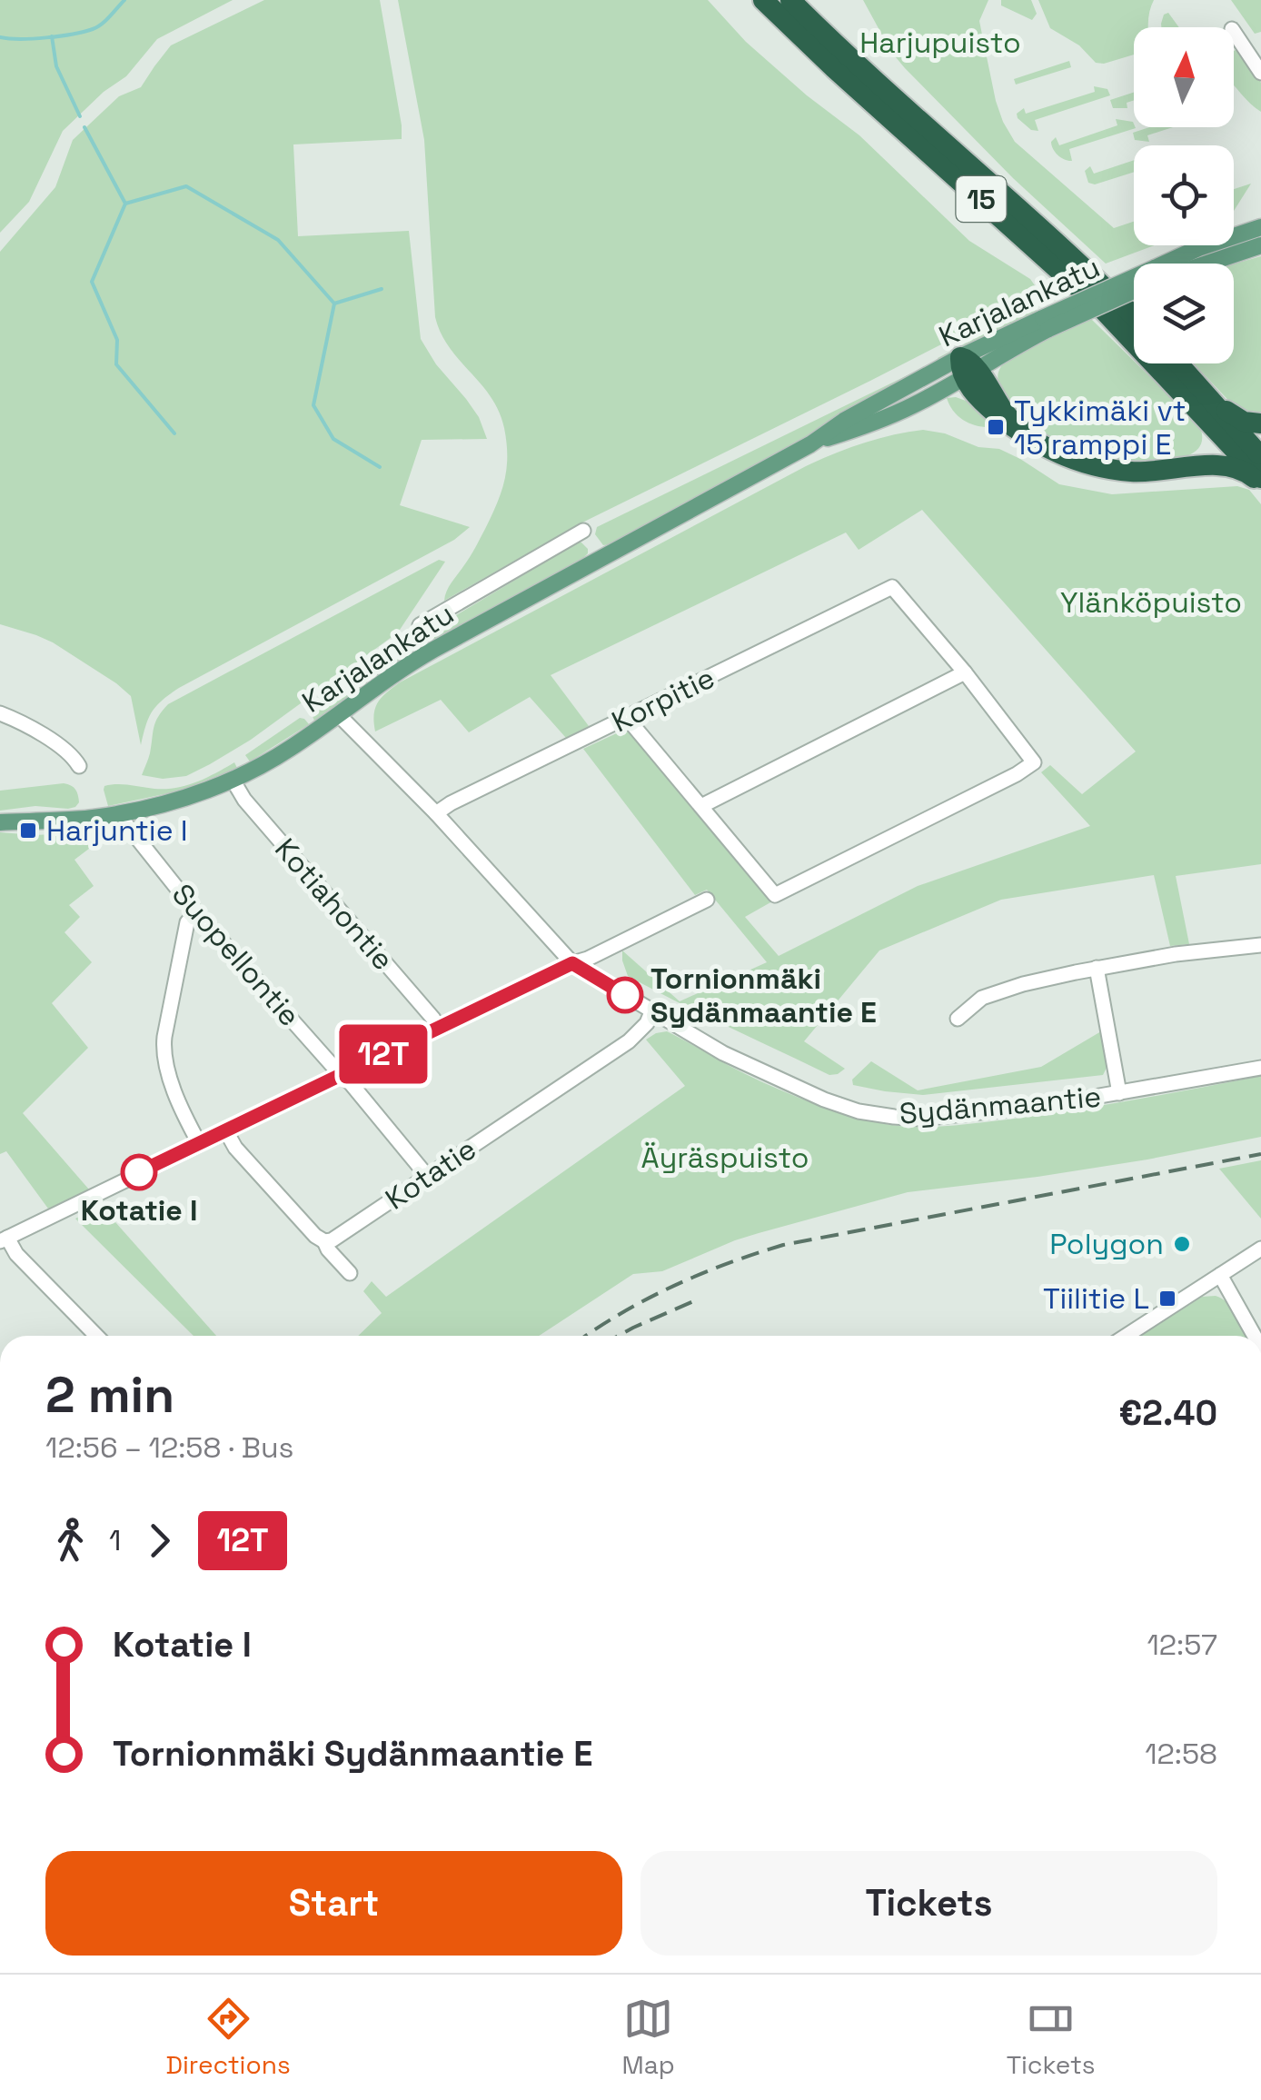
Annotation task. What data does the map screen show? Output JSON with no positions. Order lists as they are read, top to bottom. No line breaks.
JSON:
{"streets":{"highway":["15"],"main road":["Karjalankatu"],"street":["Korpitie","Kotiahontie","Suopellontie","Sydänmaantie","Kotatie"]},"crossings":[["Karjalankatu","Kotiahontie"],["Karjalankatu","Suopellontie"],["Karjalankatu","Sydänmaantie"],["Korpitie","Sydänmaantie"],["Suopellontie","Kotatie"],["Sydänmaantie","Kotatie"]],"parks":["Harjupuisto","Ylänköpuisto","Äyräspuisto"],"places":{"transit":["Tykkimäki vt 15 ramppi E","Harjuntie I","Tiilitie L"],"other":["Tornionmäki Sydänmaantie E","Kotatie I","Polygon"]},"lines":["bus line 12T"],"north":"top","page":{"on_map":"12T","heading":["2 min","12:56 – 12:58 · Bus","€2.40"],"legs":["1","12T"],"list":[{"name":"Kotatie I","value":"12:57"},{"name":"Tornionmäki Sydänmaantie E","value":"12:58"}],"buttons":["Start","Tickets"],"tabs":["Directions","Map","Tickets"]}}
